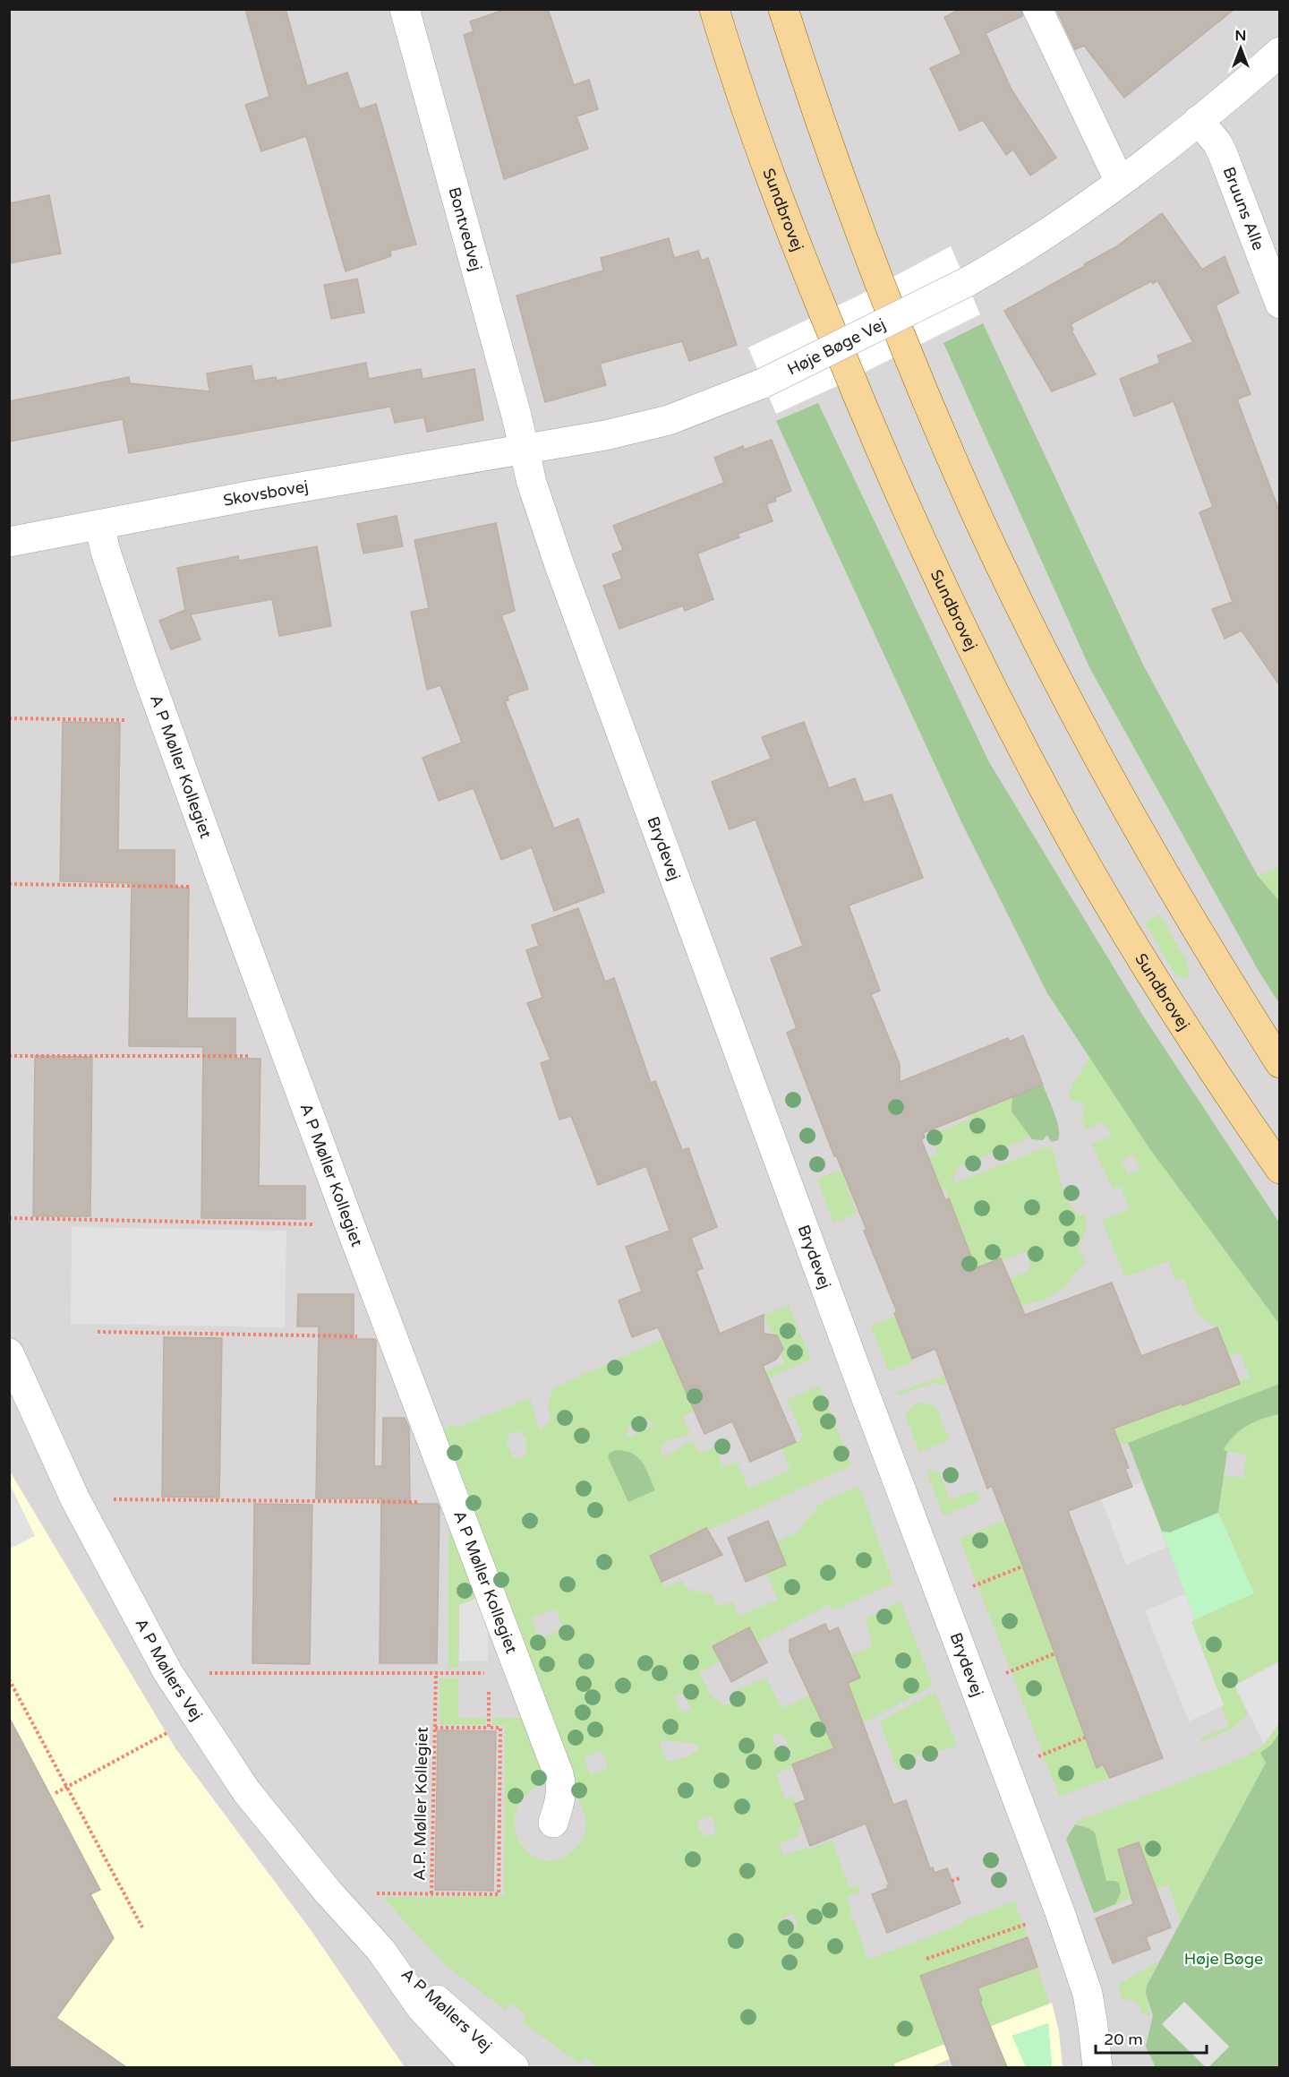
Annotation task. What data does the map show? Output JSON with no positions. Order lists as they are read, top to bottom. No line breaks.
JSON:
{"streets":{"main road":["Sundbrovej"],"street":["Bruuns Alle","Bontvedvej","Høje Bøge Vej","Skovsbovej","A P Møller Kollegiet","Brydevej","A P Møllers Vej"],"path":["A.P. Møller Kollegiet"]},"crossings":[["Bruuns Alle","Høje Bøge Vej"],["Bontvedvej","Høje Bøge Vej"],["Bontvedvej","Skovsbovej"],["Bontvedvej","Brydevej"],["Høje Bøge Vej","Skovsbovej"],["Høje Bøge Vej","Brydevej"],["Skovsbovej","A P Møller Kollegiet"],["Skovsbovej","Brydevej"]],"parks":["Høje Bøge"],"scale_bar":"20 m","north":"top"}
